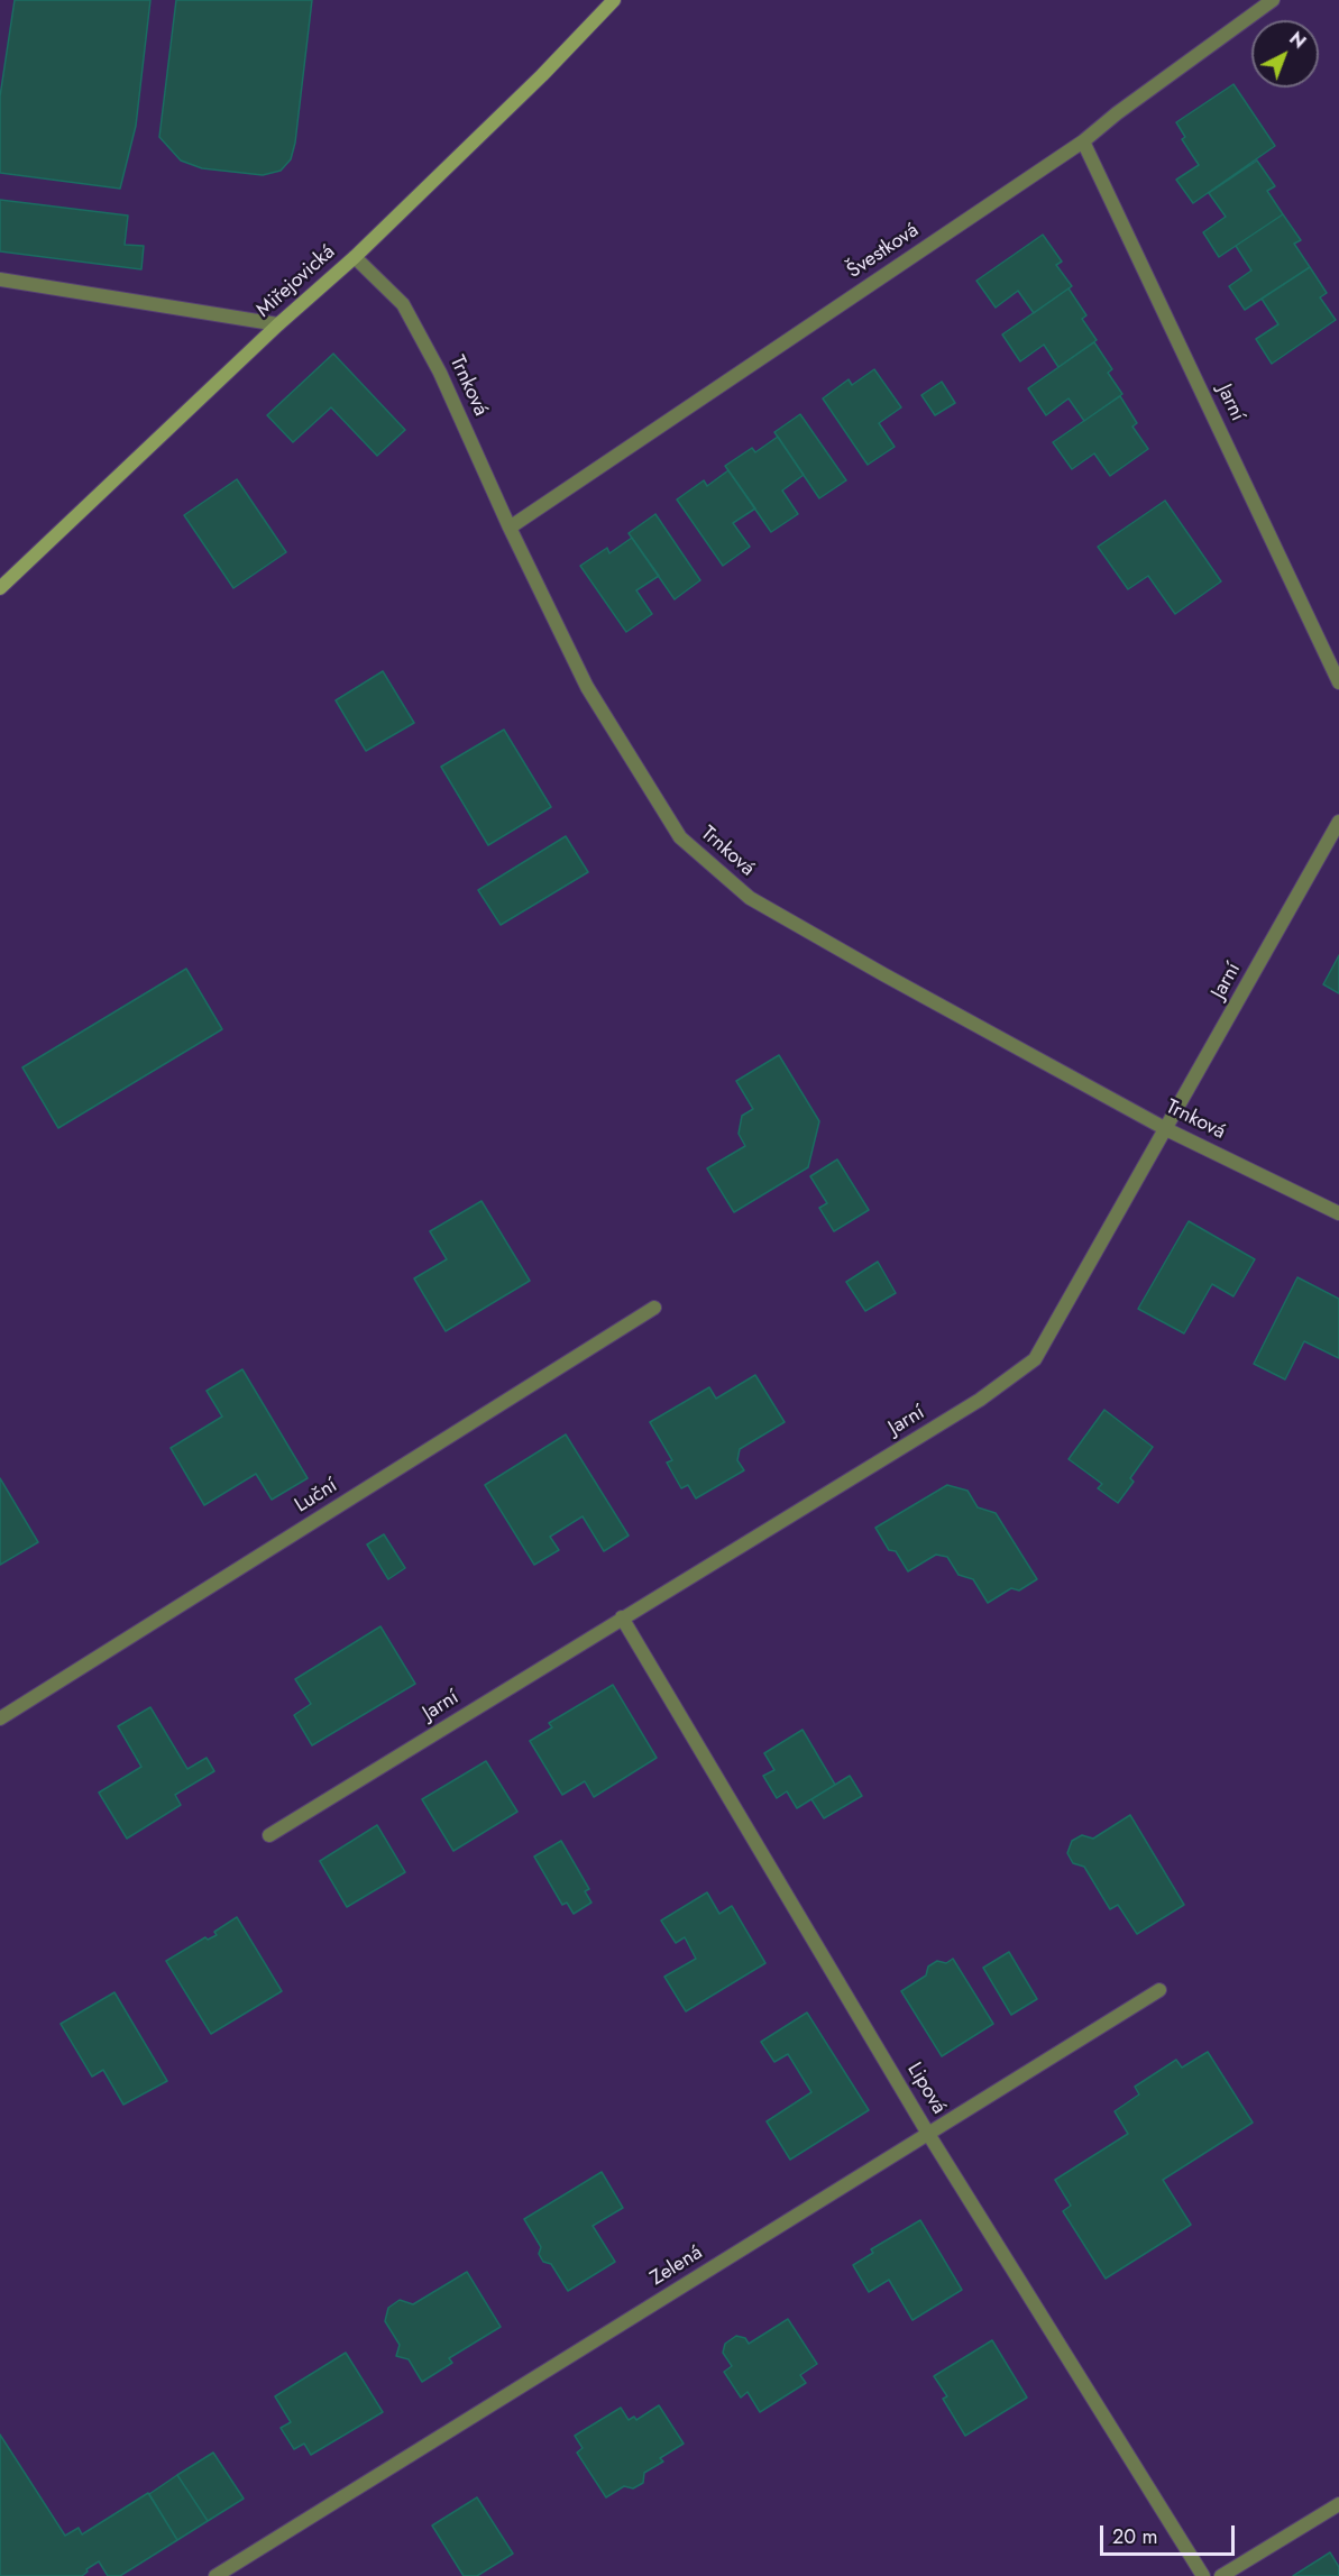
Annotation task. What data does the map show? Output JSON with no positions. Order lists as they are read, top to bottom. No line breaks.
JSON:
{"streets":{"street":["Švestková","Miřejovická","Trnková","Jarní","Luční","Lipová","Zelená"]},"crossings":[["Švestková","Trnková"],["Švestková","Jarní"],["Miřejovická","Trnková"],["Trnková","Jarní"],["Jarní","Lipová"],["Lipová","Zelená"]],"scale_bar":"20 m","north":"top right"}
